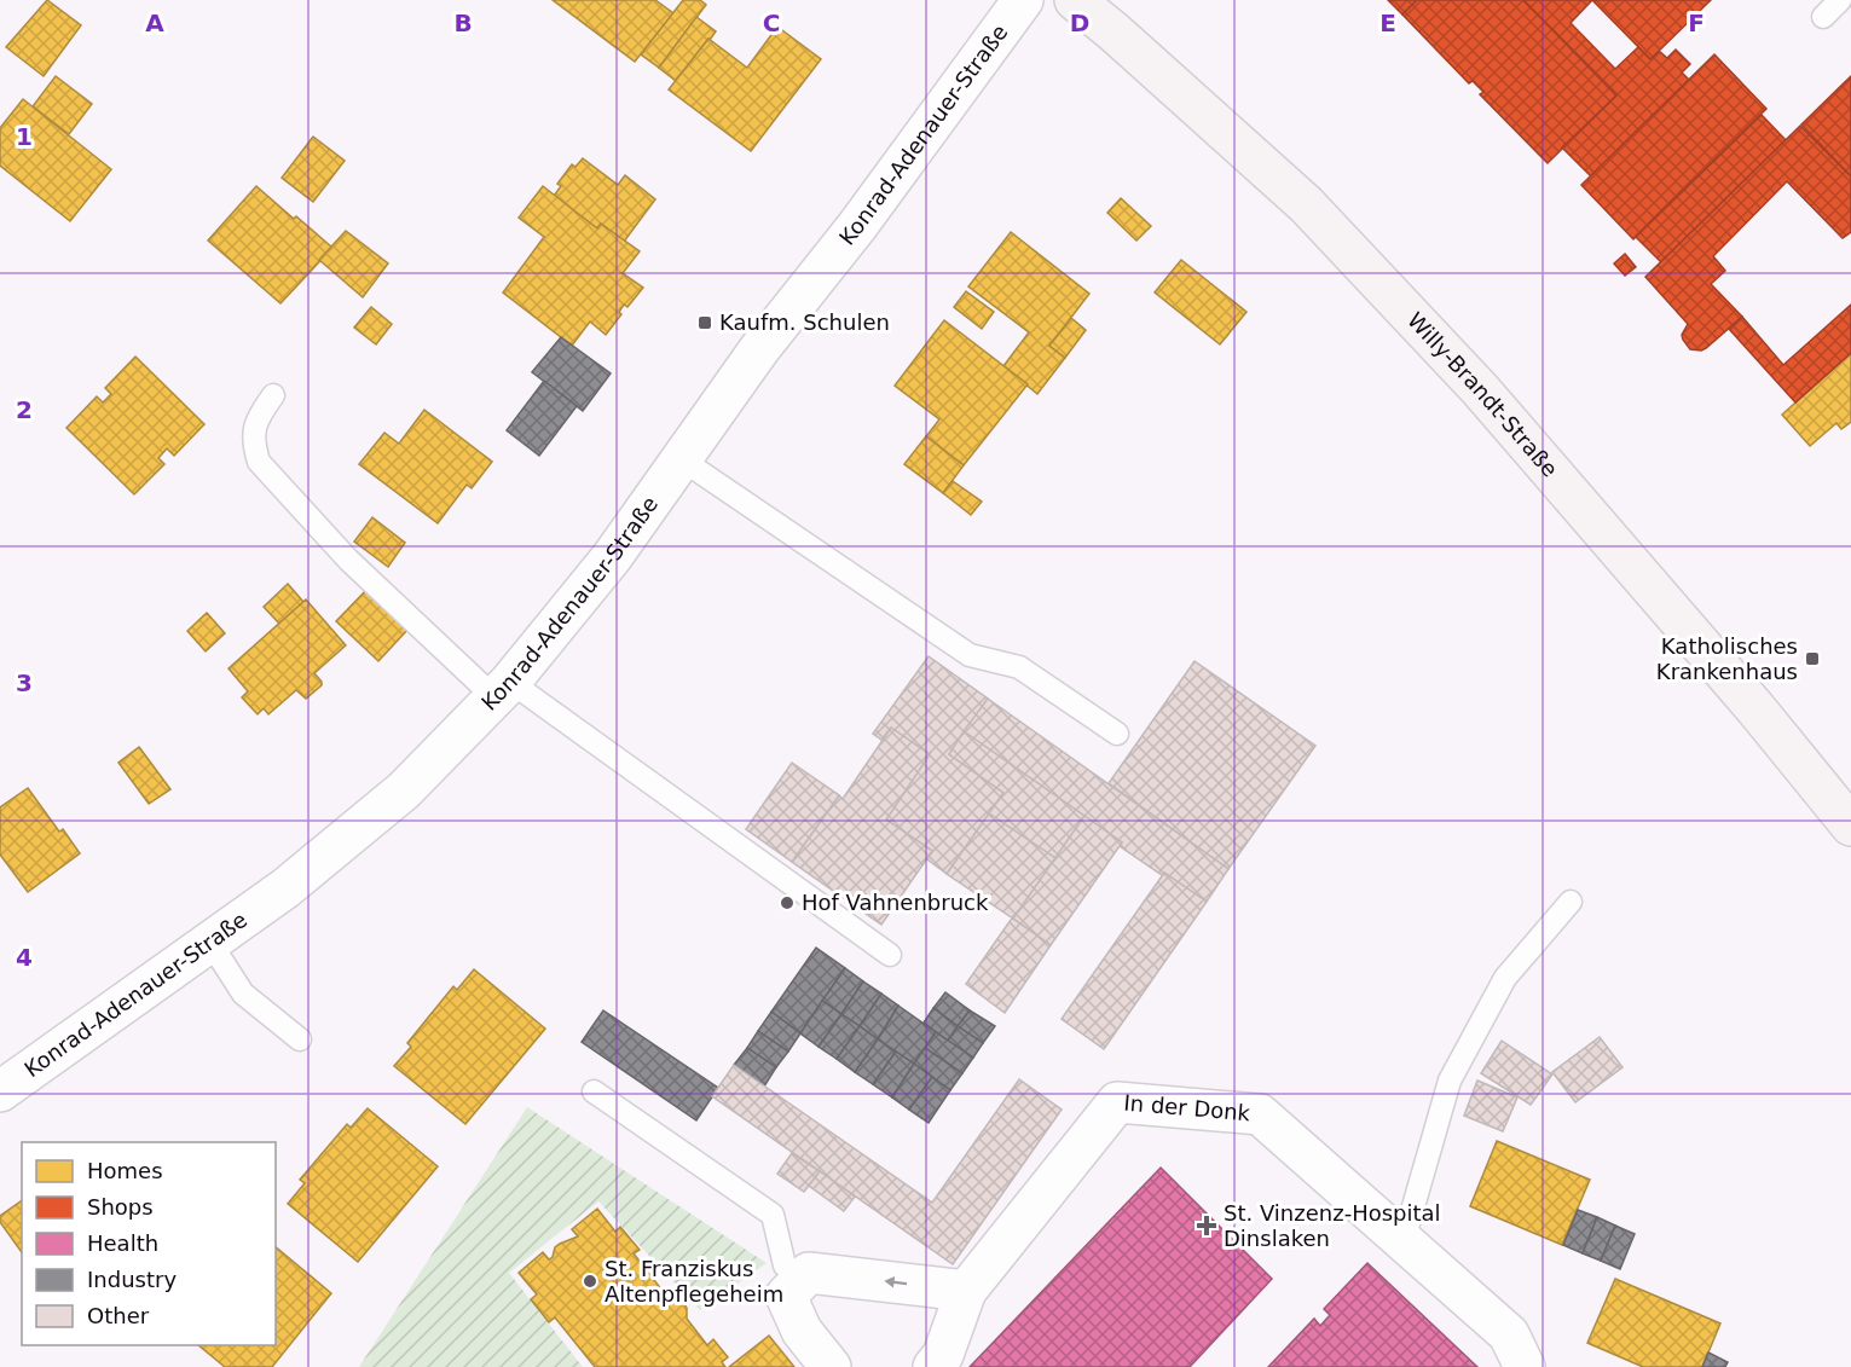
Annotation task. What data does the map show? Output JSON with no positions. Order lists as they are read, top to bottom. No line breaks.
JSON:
{"streets":{"main road":["Willy-Brandt-Straße"],"street":["Konrad-Adenauer-Straße","In der Donk"]},"places":{"transit":["Kaufm. Schulen","Katholisches Krankenhaus"],"other":["Hof Vahnenbruck","St. Franziskus Altenpflegeheim"],"health":["St. Vinzenz-Hospital Dinslaken"]},"legend":["Homes","Shops","Health","Industry","Other"],"grid":{"columns":["A","B","C","D","E","F"],"rows":["1","2","3","4"]}}
